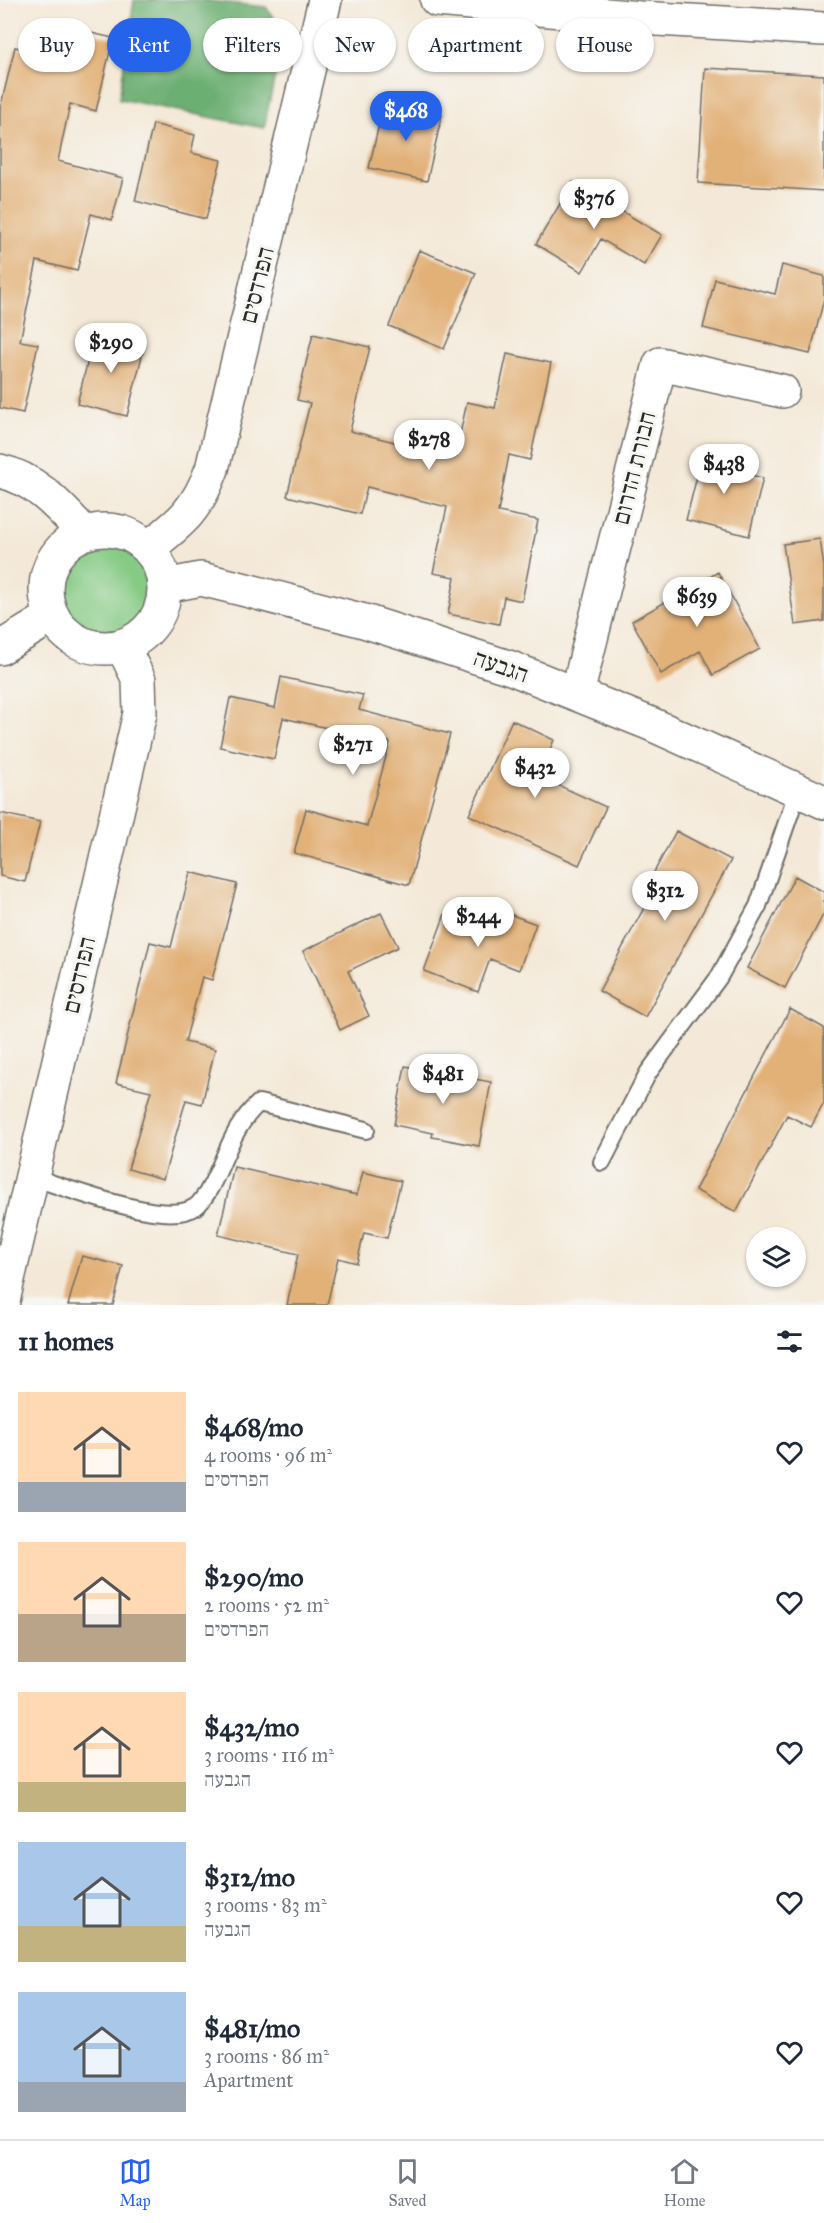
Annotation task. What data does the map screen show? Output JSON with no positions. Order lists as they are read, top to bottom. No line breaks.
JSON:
{"streets":{"street":["הפרדסים","חבורת הדרום","הגבעה"]},"crossings":[["הפרדסים","הגבעה"],["חבורת הדרום","הגבעה"]],"page":{"chip":["Buy","Rent","Filters","New","Apartment","House"],"price":["$468","$376","$290","$278","$438","$639","$271","$432","$312","$244","$481"],"heading":"11 homes","list":[{"name":"$468/mo","note":"4 rooms · 96 m² · הפרדסים"},{"name":"$290/mo","note":"2 rooms · 52 m² · הפרדסים"},{"name":"$432/mo","note":"3 rooms · 116 m² · הגבעה"},{"name":"$312/mo","note":"3 rooms · 83 m² · הגבעה"},{"name":"$481/mo","note":"3 rooms · 86 m² · Apartment"}],"tabs":["Map","Saved","Home"]}}
